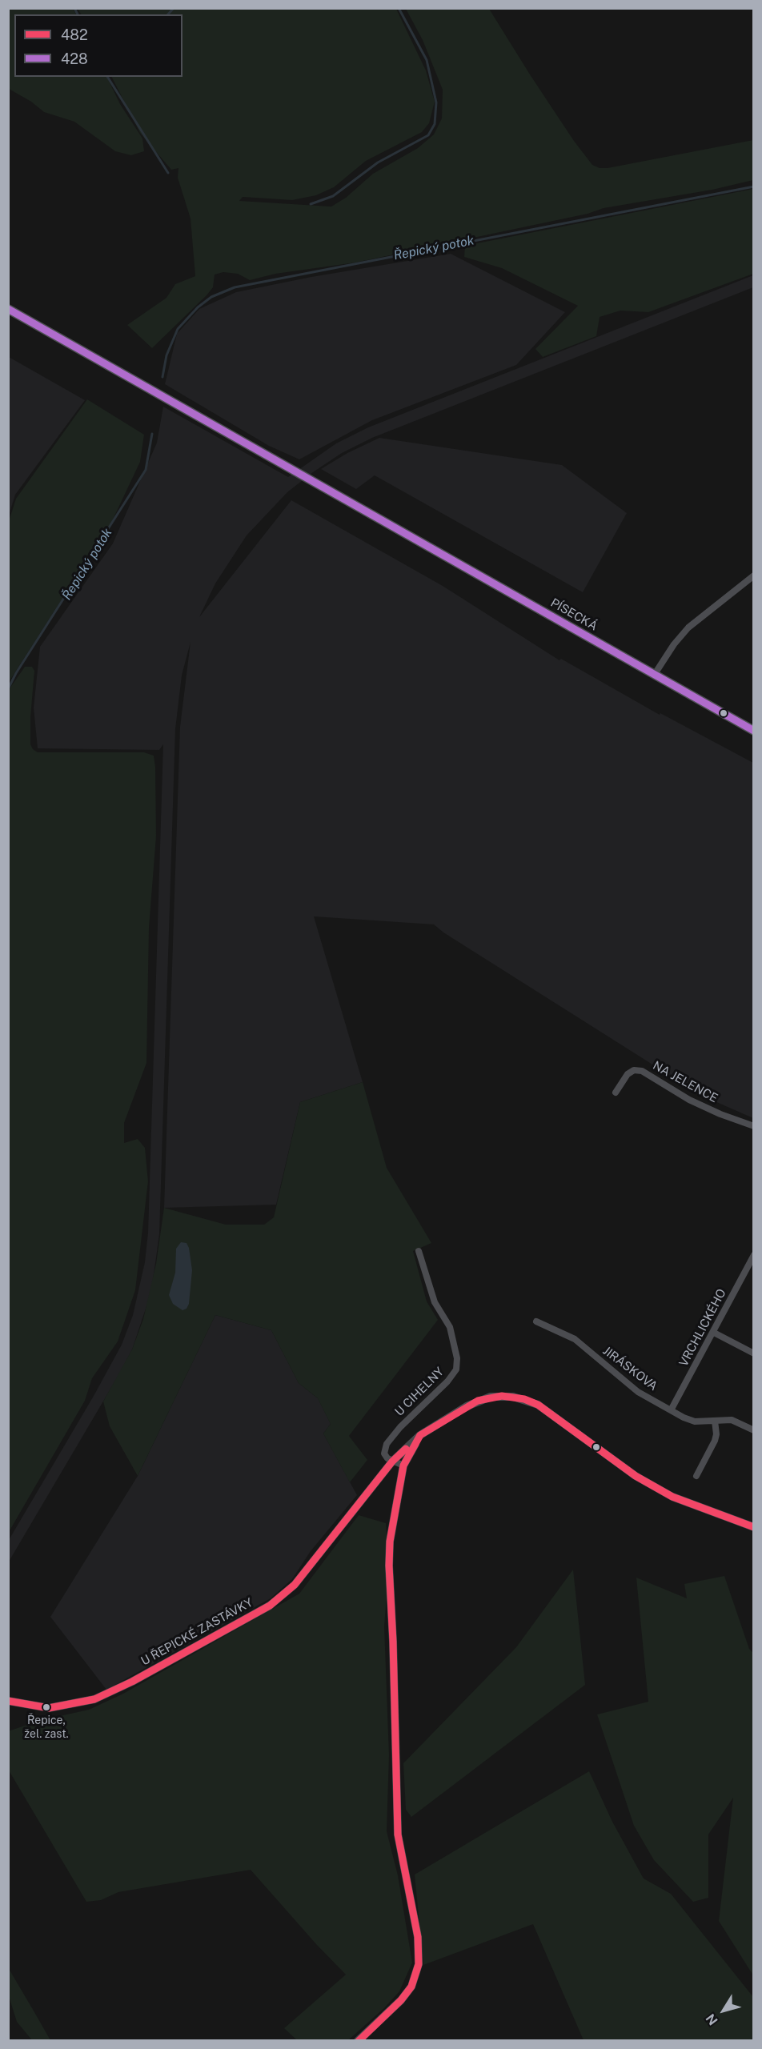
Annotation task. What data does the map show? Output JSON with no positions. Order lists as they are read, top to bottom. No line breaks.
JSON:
{"streets":{"main road":["PÍSECKÁ","U ŘEPICKÉ ZASTÁVKY"],"street":["NA JELENCE","VRCHLICKÉHO","JIRÁSKOVA","U CIHELNY"]},"crossings":[["VRCHLICKÉHO","JIRÁSKOVA"],["U CIHELNY","U ŘEPICKÉ ZASTÁVKY"]],"water":["Řepický potok"],"places":["Řepice, žel. zast."],"lines":["transit line 428","transit line 482"],"legend":["482","428"],"north":"bottom left"}
